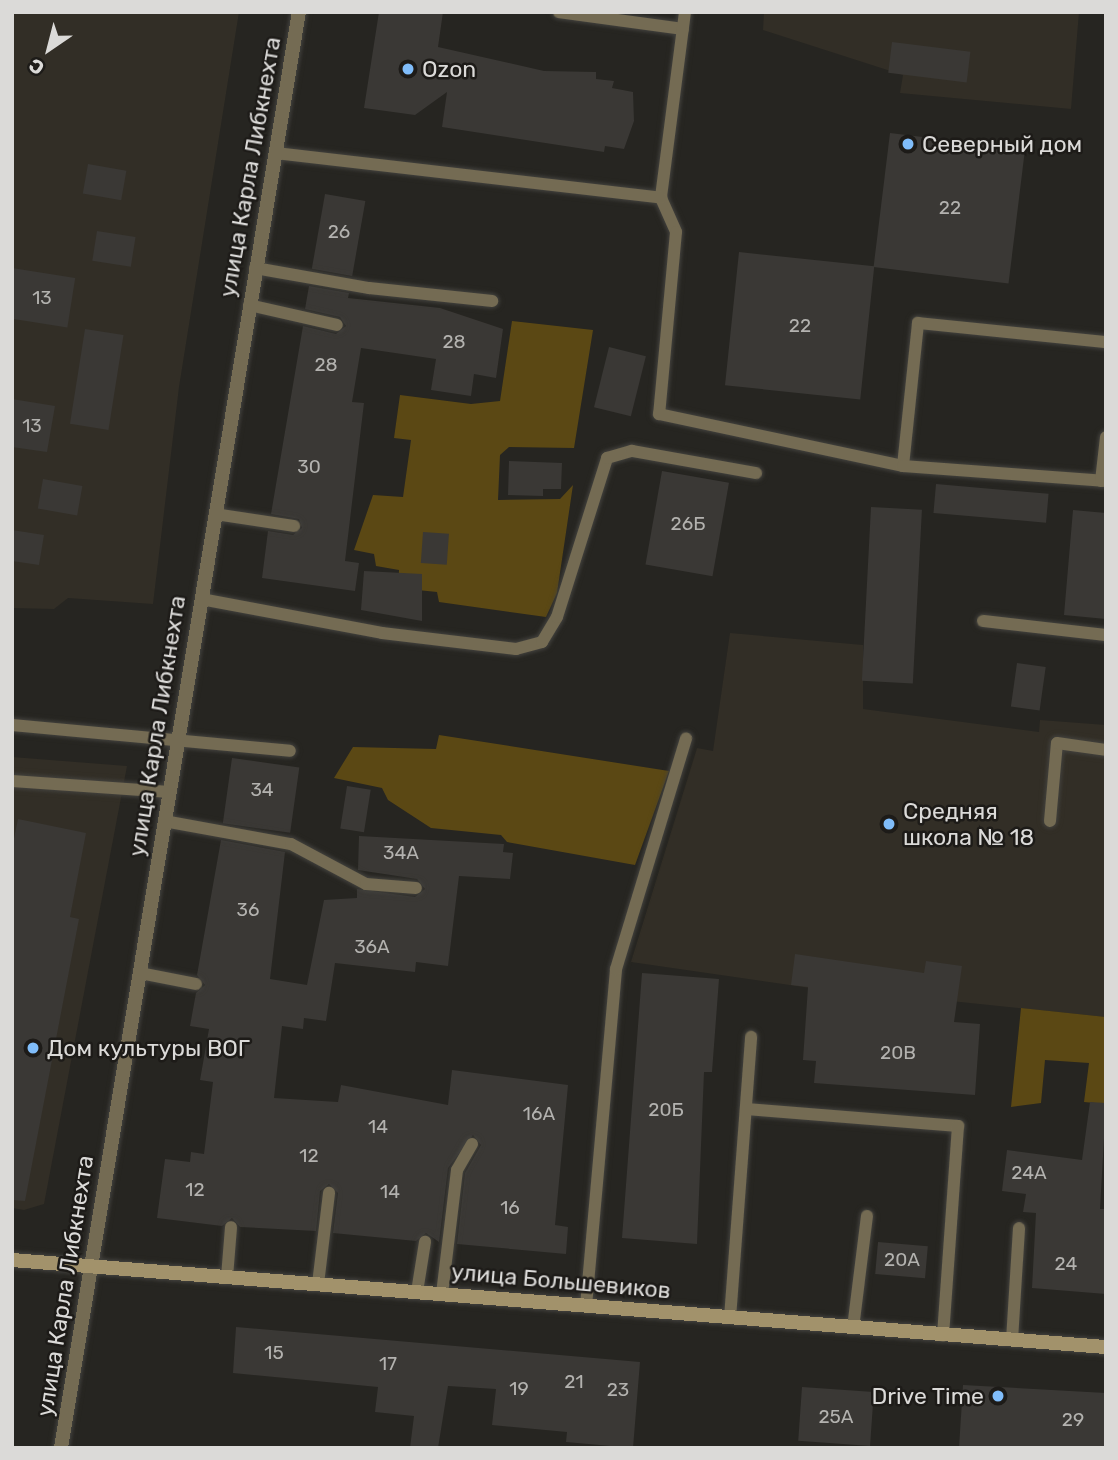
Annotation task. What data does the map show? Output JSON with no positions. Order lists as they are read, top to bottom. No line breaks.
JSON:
{"streets":{"main road":["улица Большевиков"],"street":["улица Карла Либкнехта"]},"crossings":[["улица Карла Либкнехта","улица Большевиков"]],"places":["Ozon","Северный дом","Средняя школа № 18","Дом культуры ВОГ","Drive Time"],"house_numbers":["22","26","13","22","28","28","13","30","26Б","34","34А","36","36А","20В","20Б","16А","14","12","24А","12","14","16","20А","24","15","17","21","19","23","25А","29"],"north":"bottom left"}
